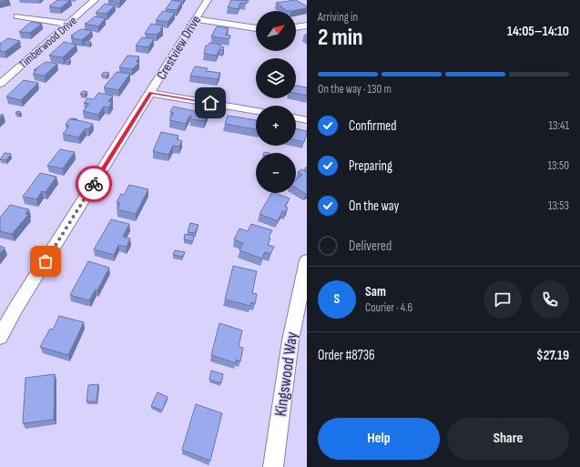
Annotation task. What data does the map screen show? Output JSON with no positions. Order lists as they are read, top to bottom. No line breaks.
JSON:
{"streets":{"street":["Timberwood Drive","Crestview Drive","Kingswood Way"]},"north":"top right","page":{"heading":["2 min","Arriving in","14:05–14:10"],"panel":["Sam","Courier · 4.6","Order #8736","$27.19"],"map_buttons":["+","−"],"bar":"On the way · 130 m","list":[["Confirmed","13:41"],["Preparing","13:50"],["On the way","13:53"],"Delivered"],"round":"S","buttons":["Help","Share"]}}
